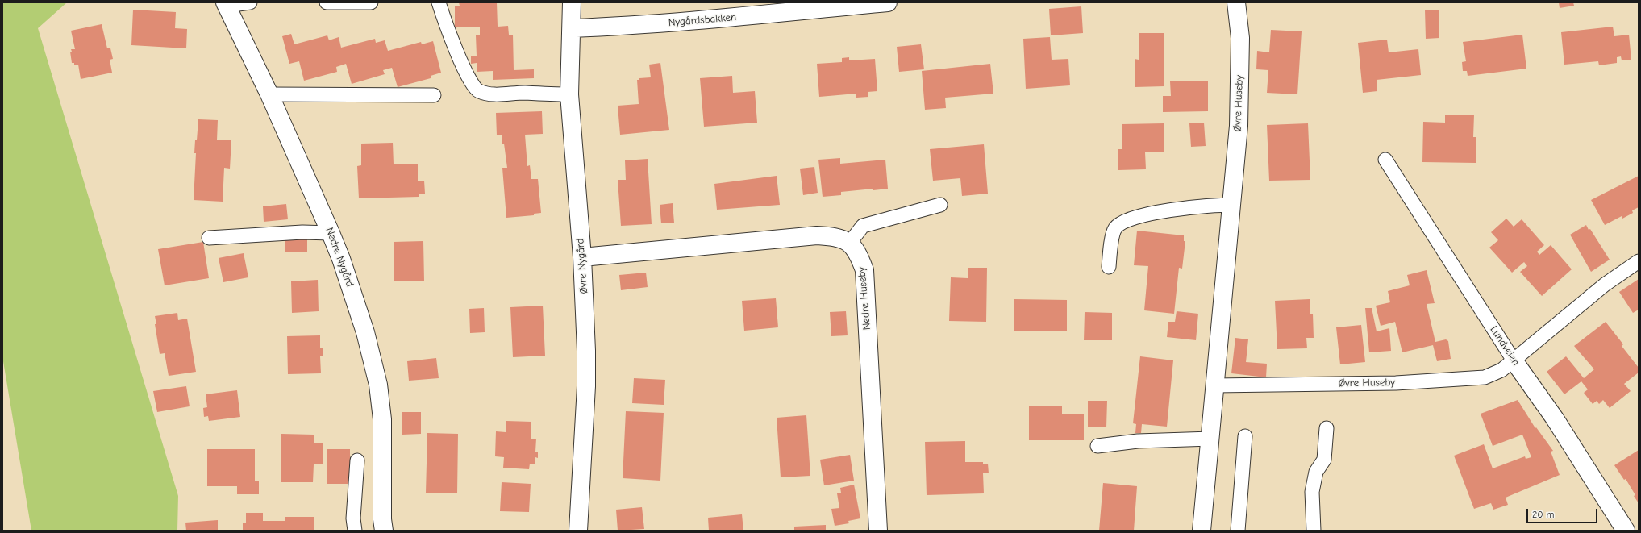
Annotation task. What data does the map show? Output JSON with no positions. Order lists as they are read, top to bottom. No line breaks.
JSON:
{"streets":{"street":["Nygårdsbakken","Øvre Huseby","Nedre Nygård","Øvre Nygård","Nedre Huseby","Lundveien"]},"crossings":[["Nygårdsbakken","Øvre Nygård"],["Øvre Huseby","Lundveien"],["Øvre Nygård","Nedre Huseby"]],"scale_bar":"20 m"}
